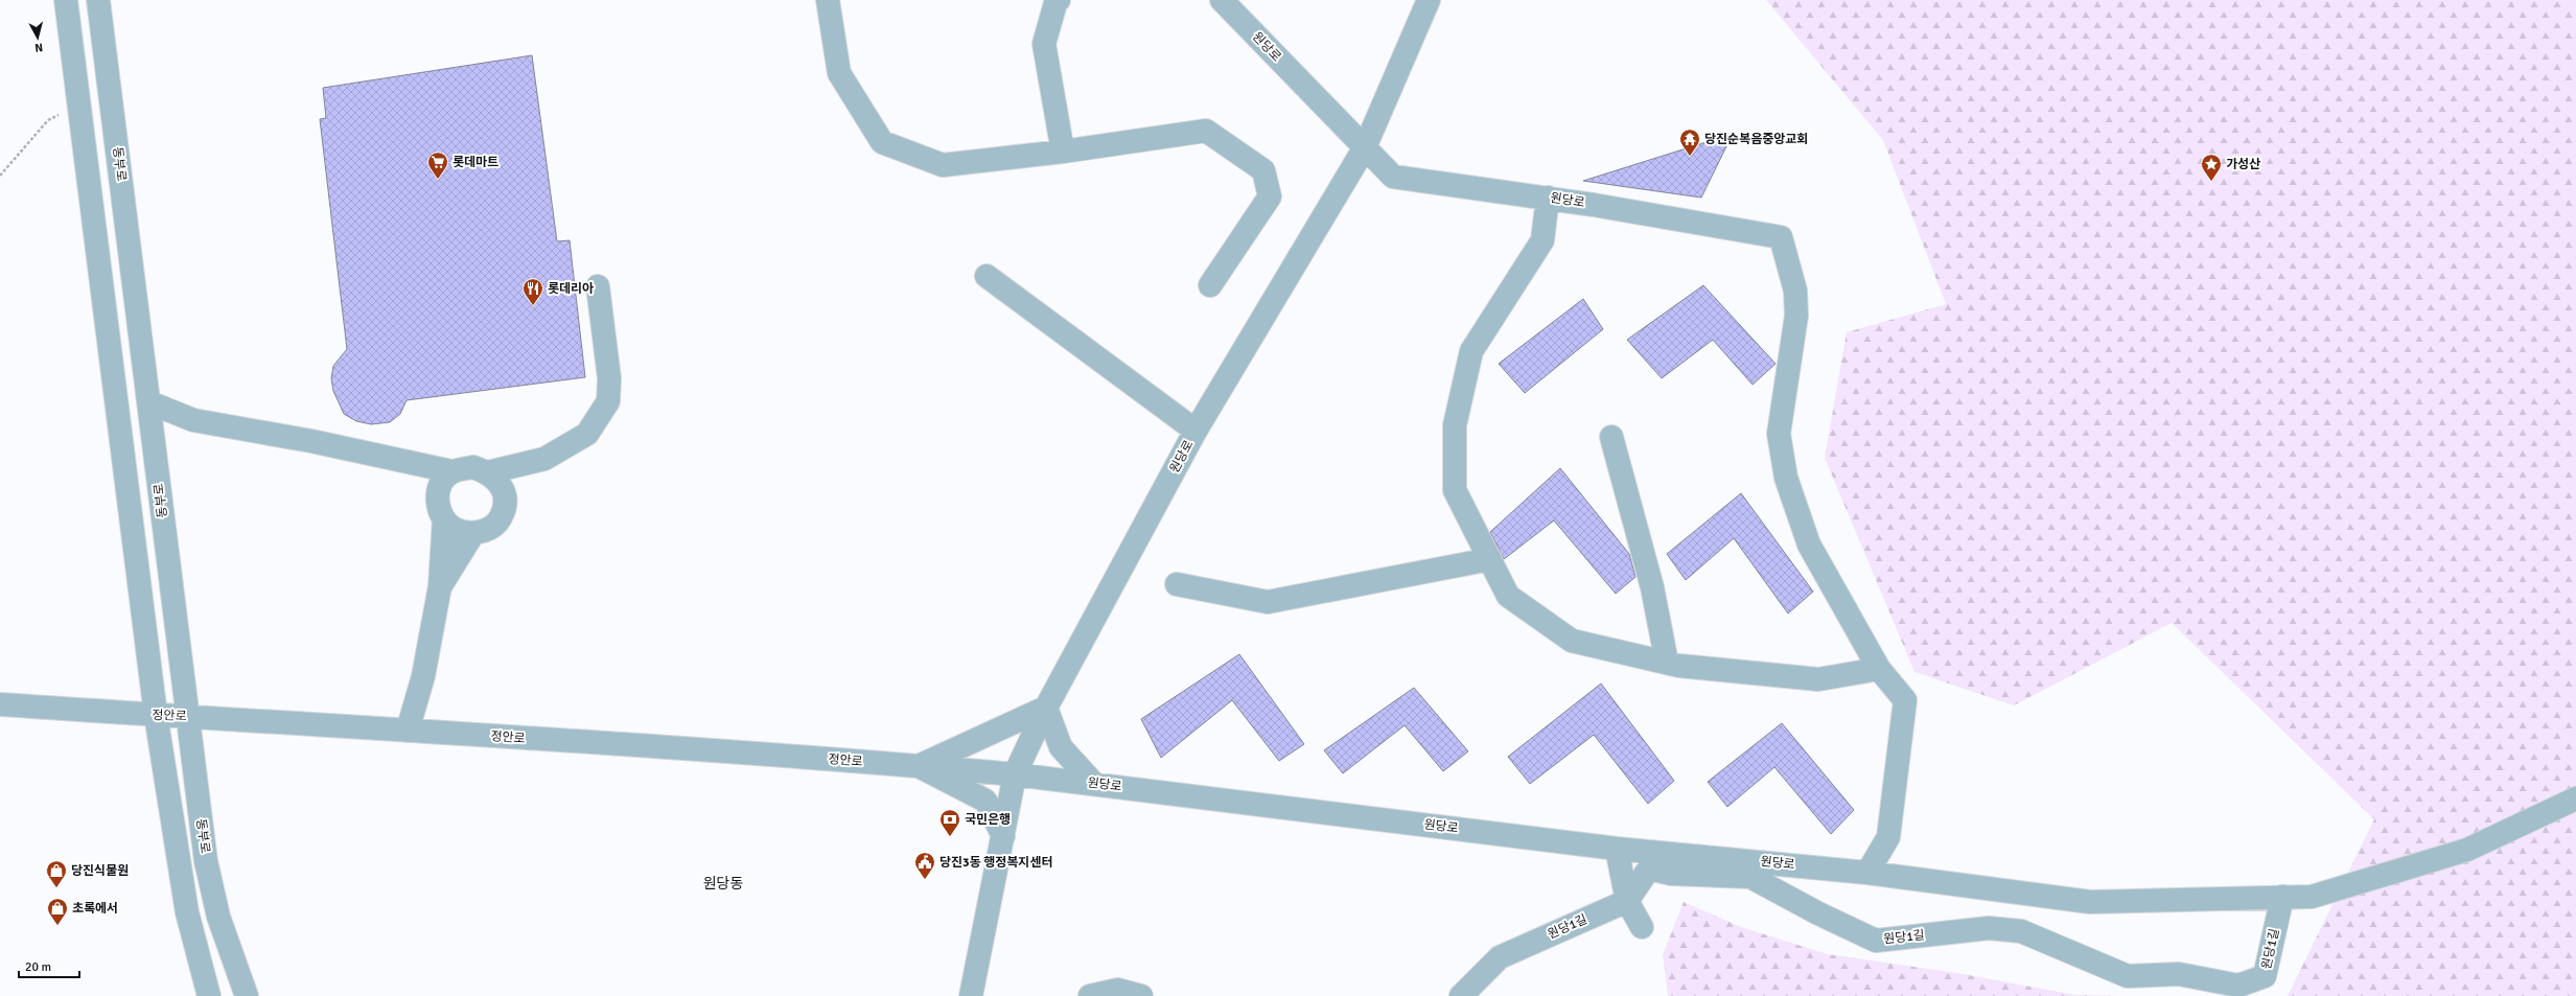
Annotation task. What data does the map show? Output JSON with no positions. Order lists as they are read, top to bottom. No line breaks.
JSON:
{"streets":{"street":["원당로","동부로","정안로","원당1길"]},"crossings":[["원당로","정안로"],["원당로","원당1길"],["동부로","정안로"]],"districts":["원당동"],"places":{"temple":["당진순복음중앙교회"],"supermarket":["롯데마트"],"place":["가성산"],"restaurant":["롯데리아"],"bank":["국민은행"],"public building":["당진3동 행정복지센터"],"shop":["당진식물원","초록에서"]},"scale_bar":"20 m","north":"bottom"}
